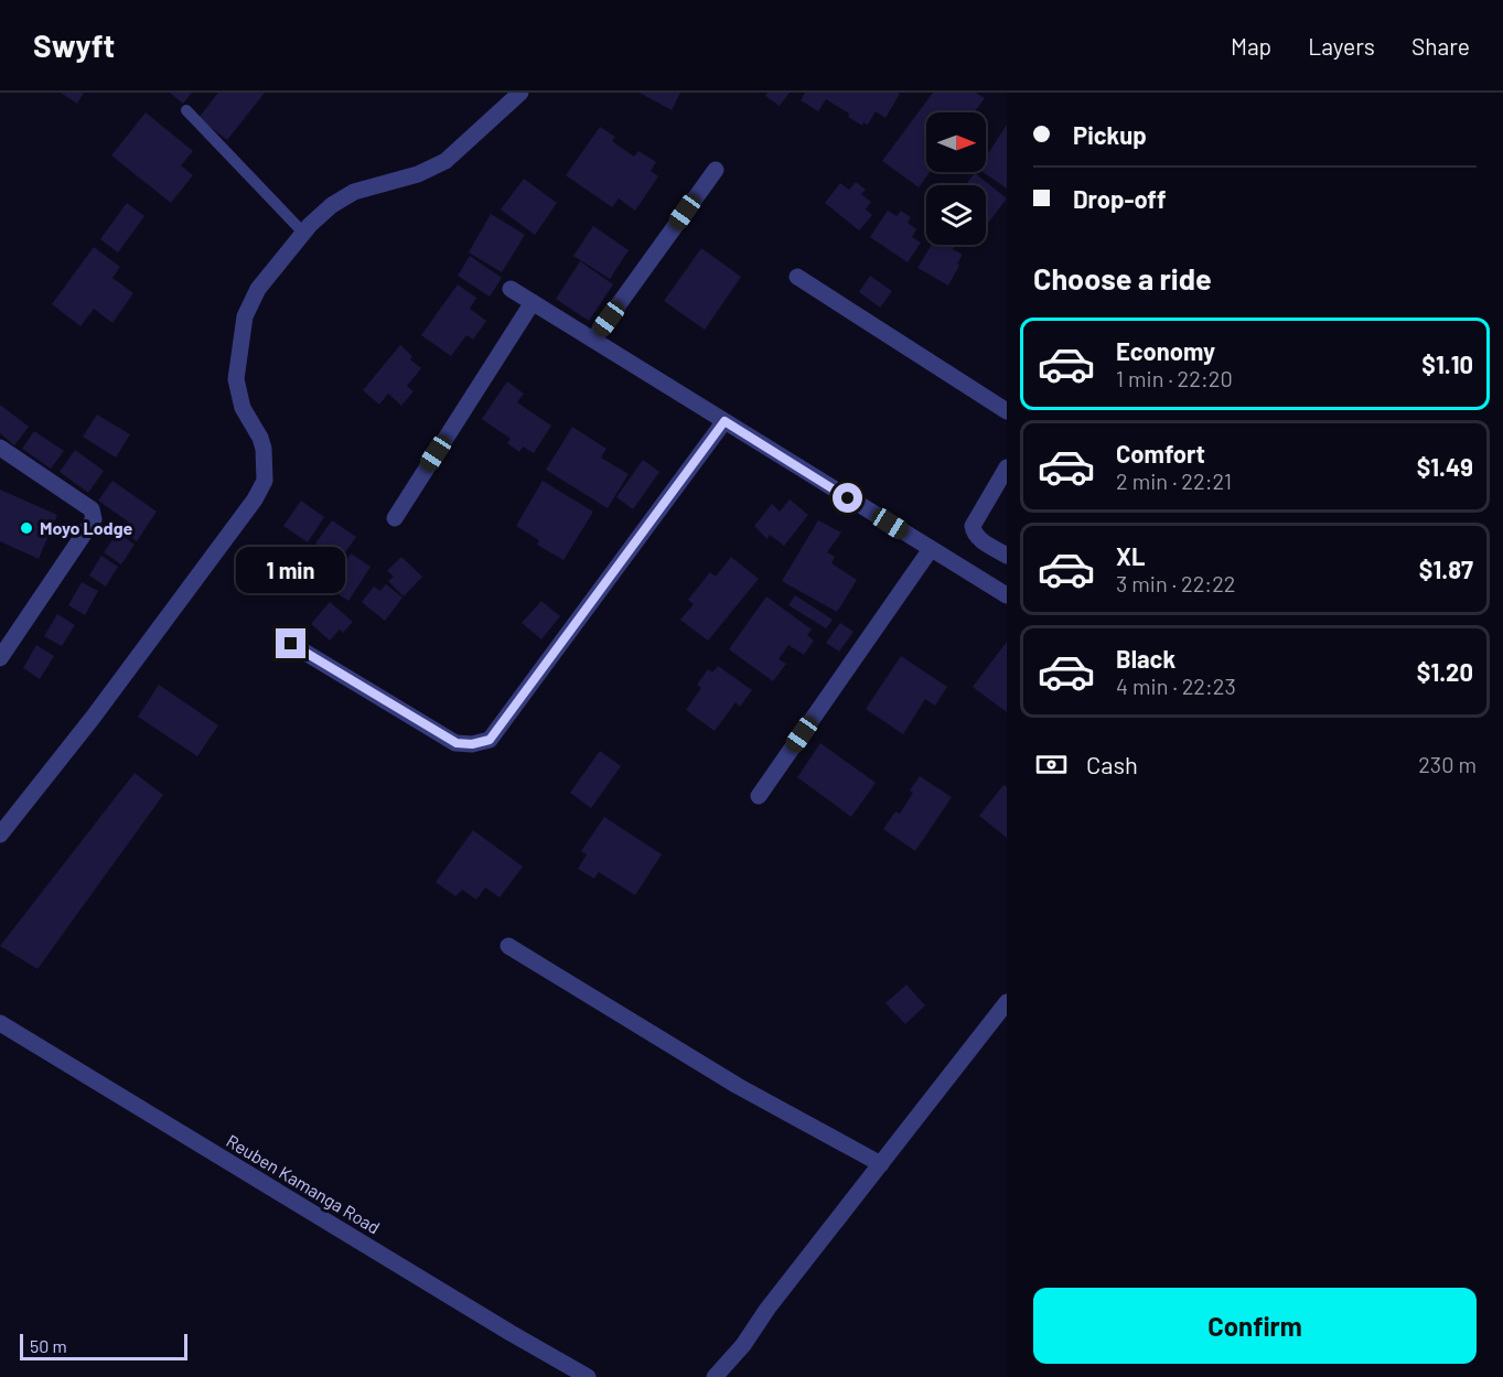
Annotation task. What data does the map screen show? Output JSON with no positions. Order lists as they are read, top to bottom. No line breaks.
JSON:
{"streets":{"street":["Reuben Kamanga Road"]},"places":["Moyo Lodge"],"scale_bar":"50 m","north":"right","page":{"header":"Swyft","nav":["Map","Layers","Share"],"banner":["Pickup","Drop-off"],"heading":"Choose a ride","list":[{"name":"Economy","note":"1 min · 22:20","value":"$1.10"},{"name":"Comfort","note":"2 min · 22:21","value":"$1.49"},{"name":"XL","note":"3 min · 22:22","value":"$1.87"},{"name":"Black","note":"4 min · 22:23","value":"$1.20"}],"bubble":"1 min","pay":["Cash","230 m"],"buttons":"Confirm","scale":"50 m"}}
